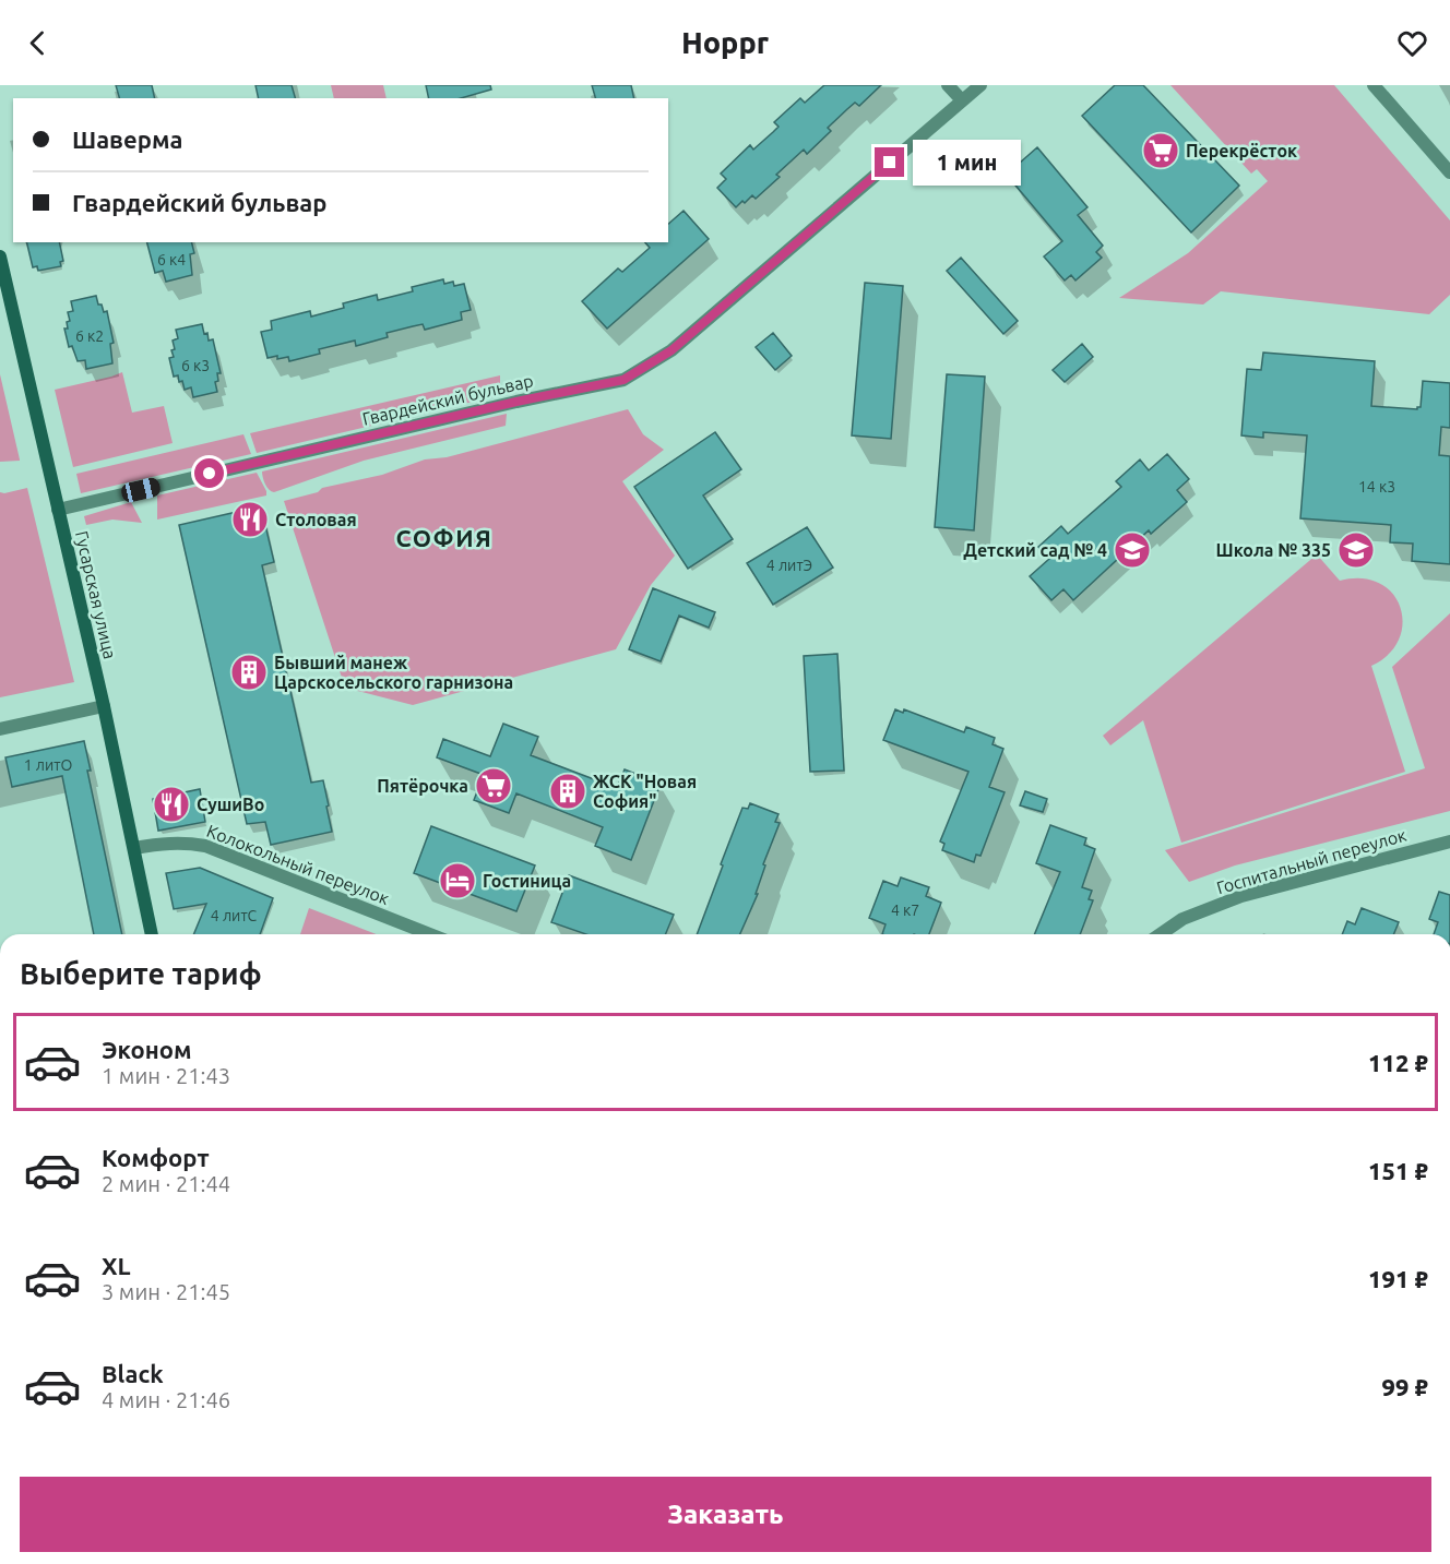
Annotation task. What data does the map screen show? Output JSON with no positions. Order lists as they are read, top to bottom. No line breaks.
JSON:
{"streets":{"street":["Гвардейский бульвар","Гусарская улица","Госпитальный переулок","Колокольный переулок"]},"crossings":[["Гвардейский бульвар","Гусарская улица"],["Гусарская улица","Колокольный переулок"]],"districts":["СОФИЯ"],"places":{"supermarket":["Перекрёсток","Пятёрочка"],"restaurant":["Столовая","СушиВо"],"school or university":["Детский сад № 4","Школа № 335"],"building":["Бывший манеж Царскосельского гарнизона","ЖСК \"Новая София\""],"hotel":["Гостиница"]},"house_numbers":["6 к4","6 к2","6 к3","14 к3","4 литЭ","1 литО","4 к7","4 литС"],"page":{"header":"Hoppr","banner":["Шаверма","Гвардейский бульвар"],"bubble":"1 мин","heading":"Выберите тариф","list":[{"name":"Эконом","note":"1 мин · 21:43","value":"112 ₽"},{"name":"Комфорт","note":"2 мин · 21:44","value":"151 ₽"},{"name":"XL","note":"3 мин · 21:45","value":"191 ₽"},{"name":"Black","note":"4 мин · 21:46","value":"99 ₽"}],"buttons":"Заказать"}}
